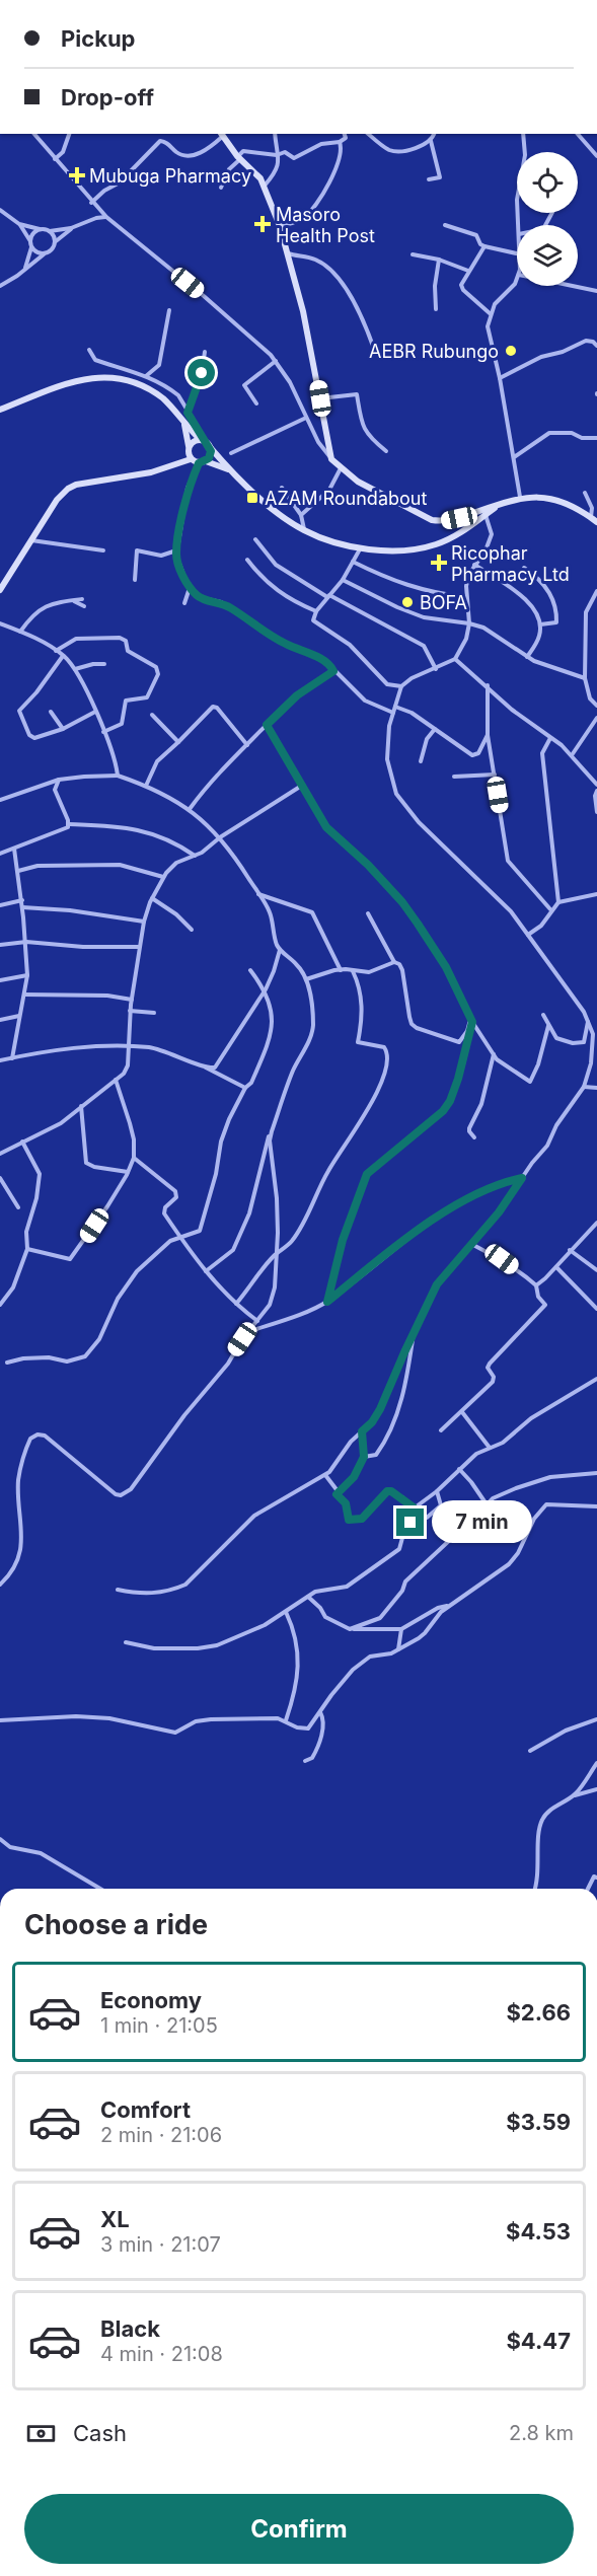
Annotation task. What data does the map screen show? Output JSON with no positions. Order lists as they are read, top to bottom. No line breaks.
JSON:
{"places":{"health":["Mubuga Pharmacy","Masoro Health Post","Ricophar Pharmacy Ltd"],"other":["AEBR Rubungo","BOFA"],"transit":["AZAM Roundabout"]},"page":{"banner":["Pickup","Drop-off"],"bubble":"7 min","heading":"Choose a ride","list":[{"name":"Economy","note":"1 min · 21:05","value":"$2.66"},{"name":"Comfort","note":"2 min · 21:06","value":"$3.59"},{"name":"XL","note":"3 min · 21:07","value":"$4.53"},{"name":"Black","note":"4 min · 21:08","value":"$4.47"}],"pay":["Cash","2.8 km"],"buttons":"Confirm"}}
